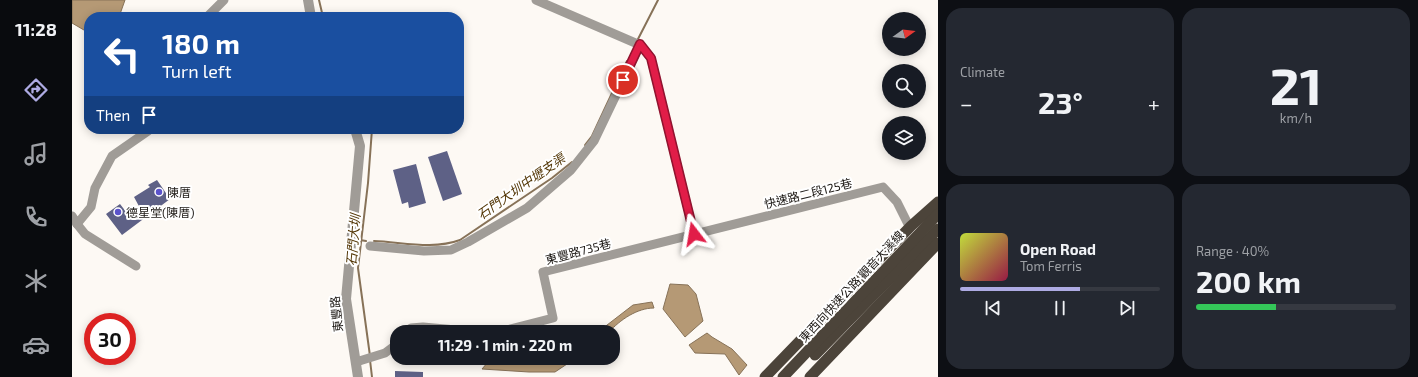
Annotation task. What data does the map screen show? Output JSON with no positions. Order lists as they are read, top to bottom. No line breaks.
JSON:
{"streets":{"highway":["東西向快速公路 觀音大溪線"],"street":["快速路二段125巷","東豐路735巷","東豐路"]},"crossings":[["快速路二段125巷","東豐路735巷"]],"water":["石門大圳中壢支渠","石門大圳"],"places":["陳厝","德星堂(陳厝)"],"north":"right","page":{"tabs":"11:28","tile":["Climate",["21","km/h"],["Range · 40%","200 km"]],"turn":["180 m","Turn left"],"heat":["−","23°","+"],"then":"Then","song":["Open Road","Tom Ferris"],"limit":"30","trip":"11:29 · 1 min · 220 m"}}
